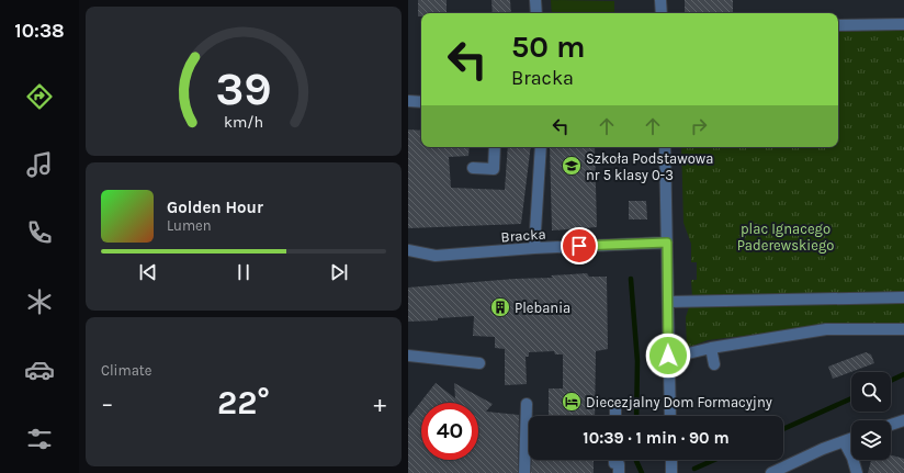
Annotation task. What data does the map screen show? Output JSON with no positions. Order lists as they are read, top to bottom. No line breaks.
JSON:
{"streets":{"street":["Bracka"]},"parks":["plac Ignacego Paderewskiego"],"places":{"school or university":["Szkoła Podstawowa nr 5 klasy 0-3"],"building":["Plebania"],"hotel":["Diecezjalny Dom Formacyjny"]},"page":{"tabs":"10:38","turn":["50 m","Bracka"],"song":["Golden Hour","Lumen"],"tile":"Climate","heat":["−","22°","+"],"limit":"40","trip":"10:39 · 1 min · 90 m","gauge":["39","km/h"]}}
